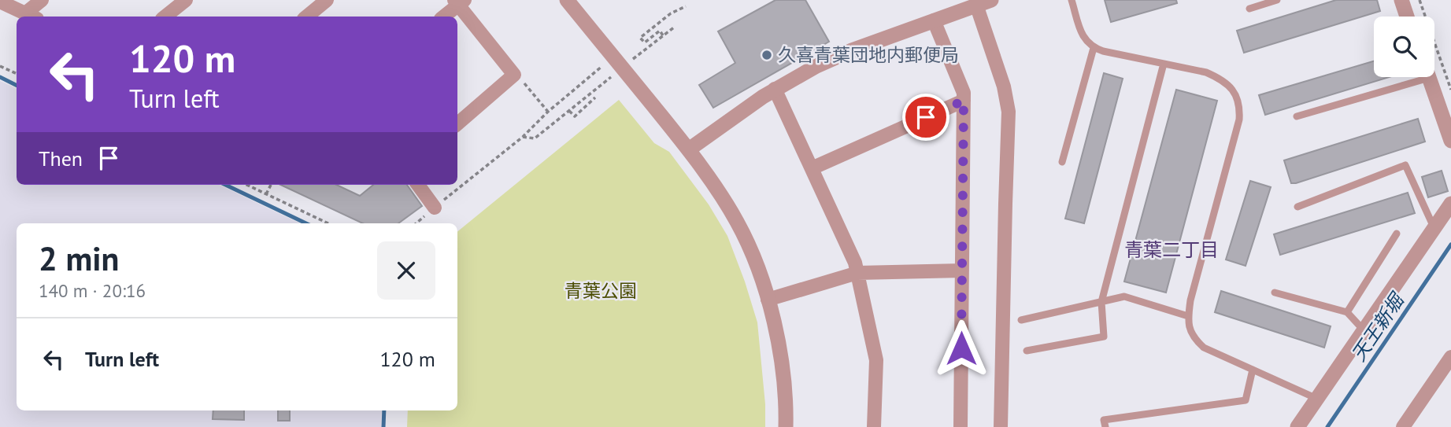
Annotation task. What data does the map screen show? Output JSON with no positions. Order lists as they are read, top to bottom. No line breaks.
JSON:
{"districts":["青葉二丁目"],"water":["天王新堀"],"parks":["青葉公園"],"places":["久喜青葉団地内郵便局"],"page":{"turn":["120 m","Turn left"],"then":"Then","heading":["2 min","140 m · 20:16"],"list":[{"name":"Turn left","value":"120 m"}]}}
